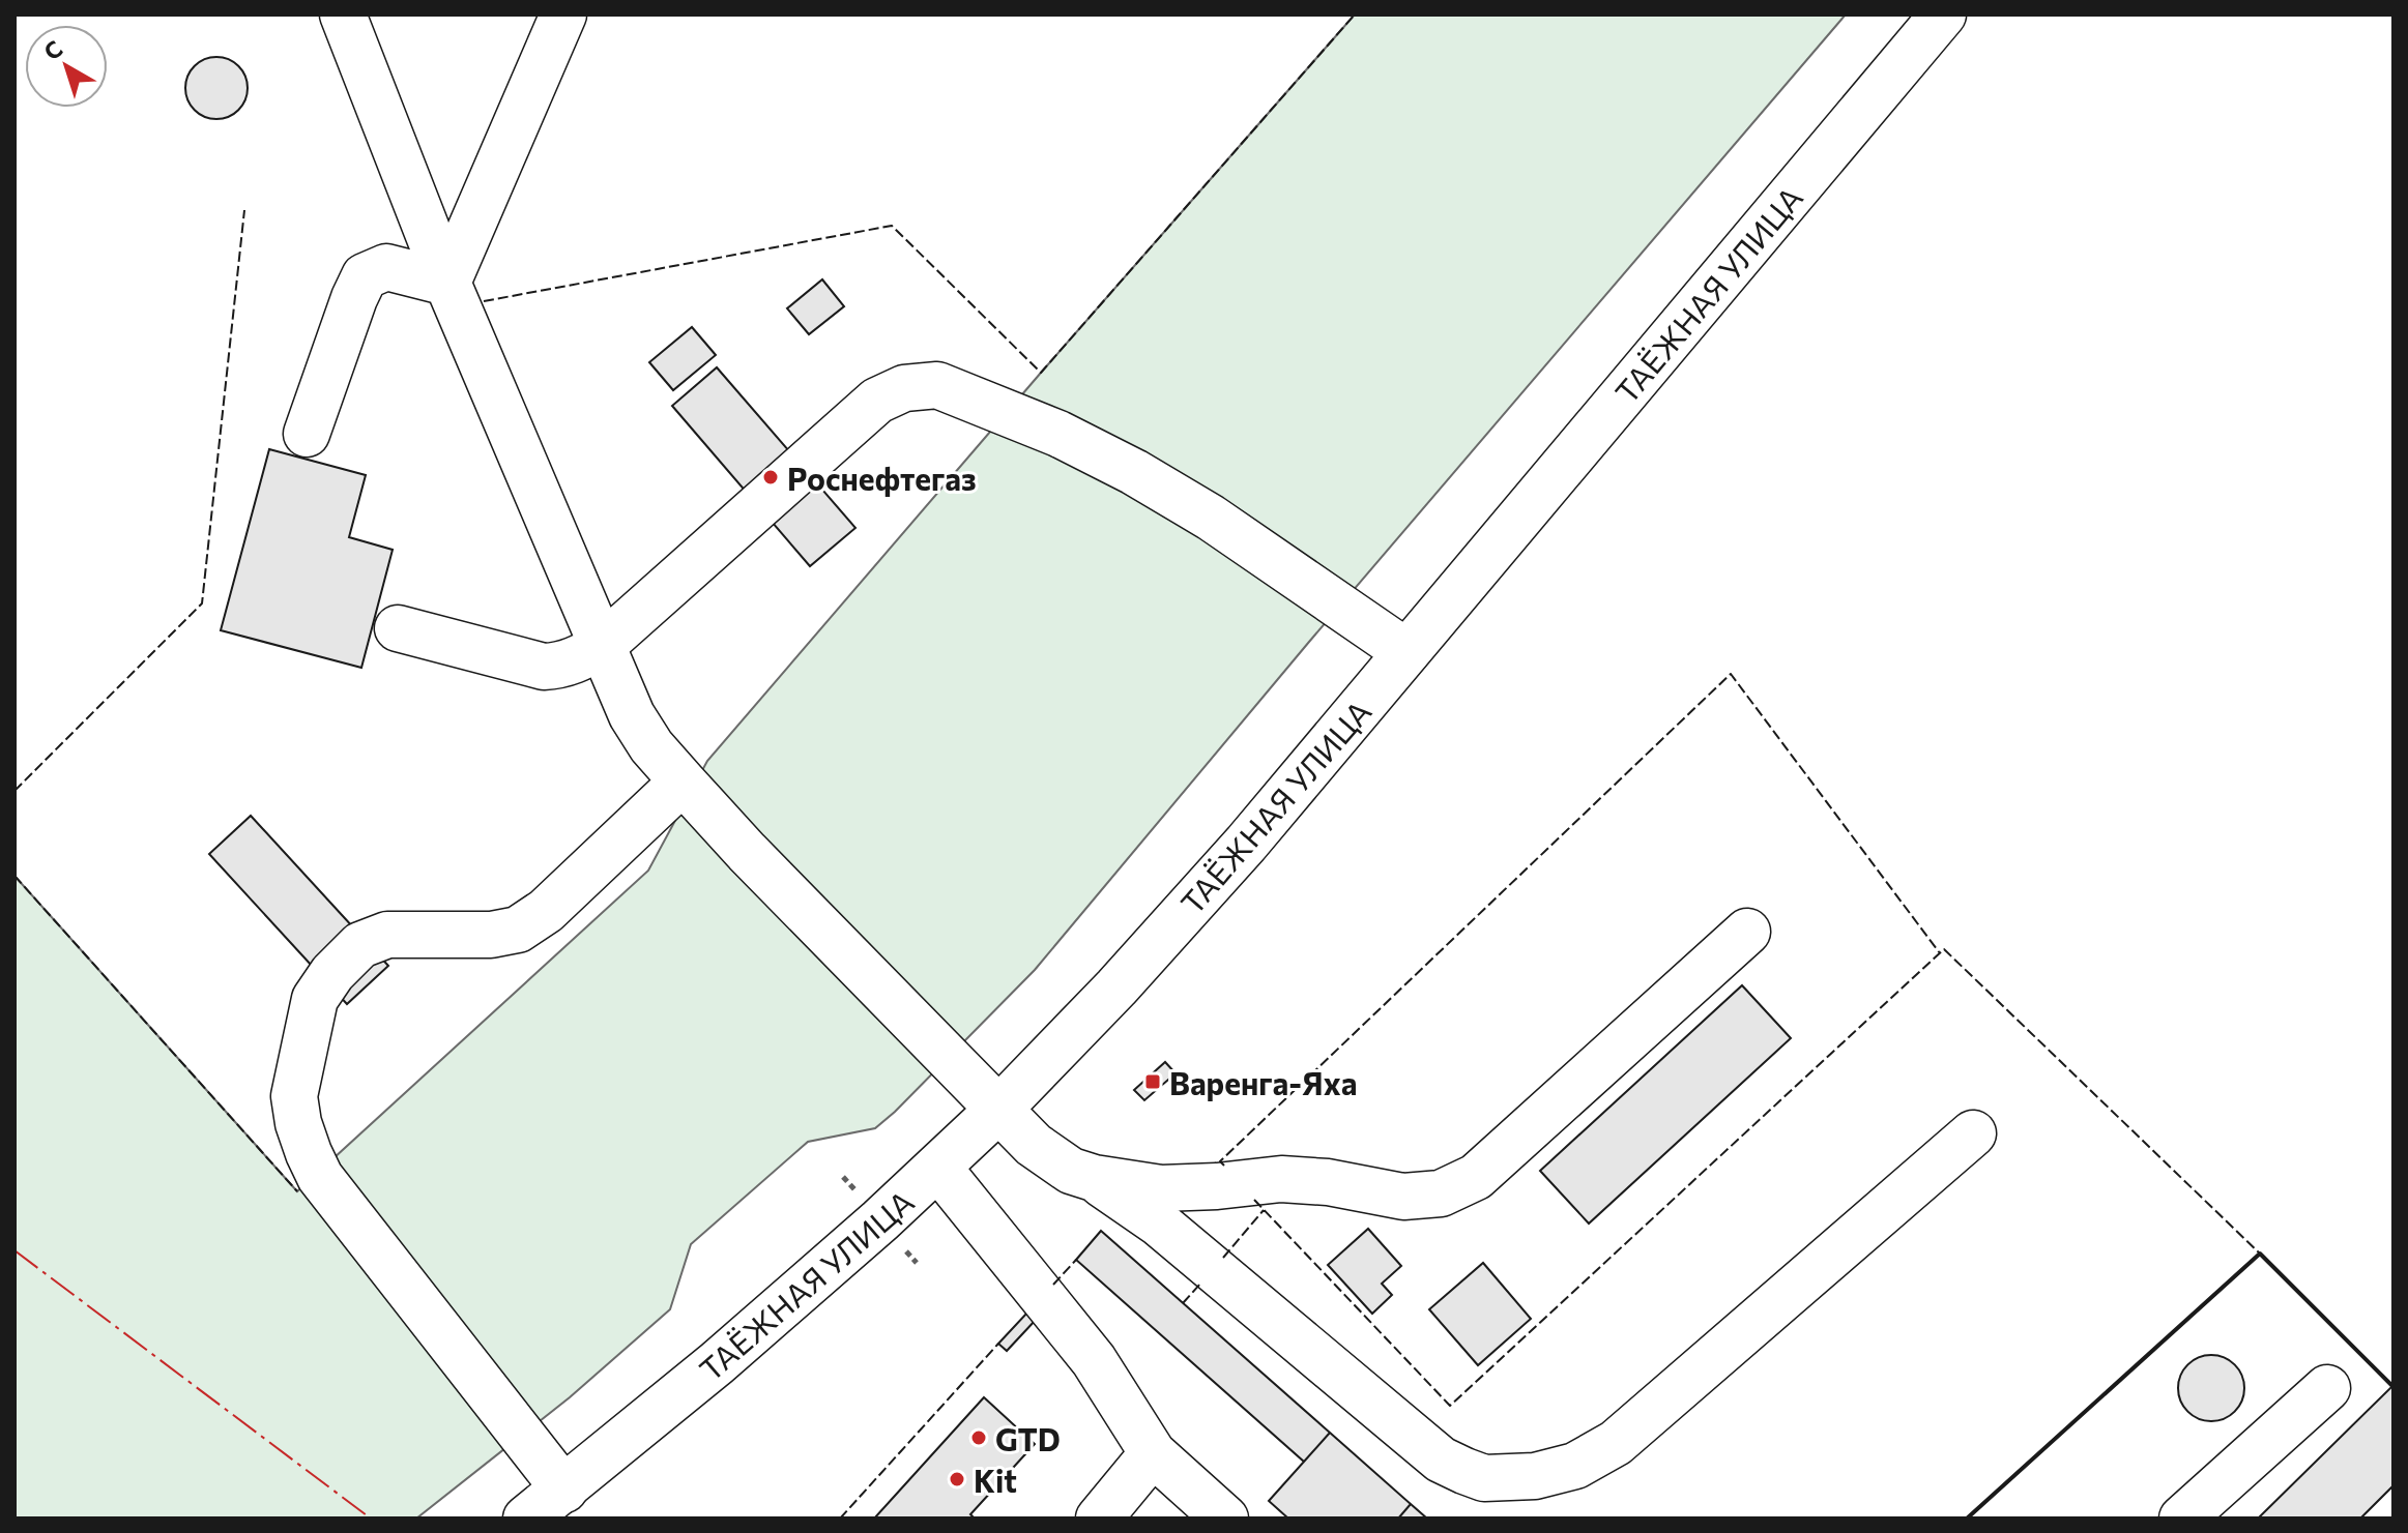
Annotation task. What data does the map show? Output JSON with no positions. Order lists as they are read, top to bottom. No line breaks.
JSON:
{"streets":{"main road":["ТАЁЖНАЯ УЛИЦА"]},"places":{"other":["Роснефтегаз","GTD","Kit"],"transit":["Варенга-Яха"]},"north":"top left"}
